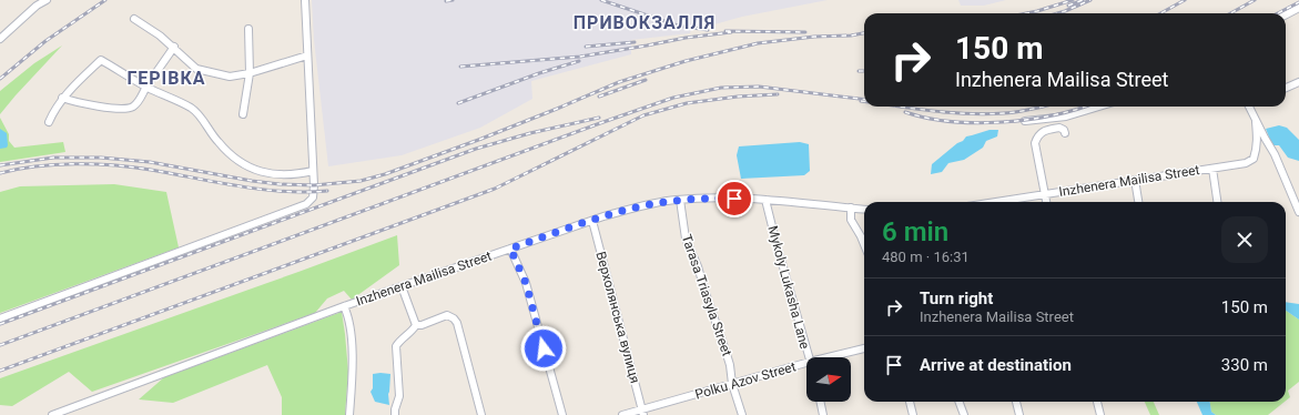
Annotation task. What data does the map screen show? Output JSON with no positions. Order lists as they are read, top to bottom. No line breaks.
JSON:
{"streets":{"street":["Inzhenera Mailisa Street","Mykoly Lukasha Lane","Tarasa Triasyla Street","Верхолянська вулиця","Polku Azov Street"]},"crossings":[["Inzhenera Mailisa Street","Mykoly Lukasha Lane"],["Inzhenera Mailisa Street","Tarasa Triasyla Street"],["Inzhenera Mailisa Street","Верхолянська вулиця"],["Tarasa Triasyla Street","Polku Azov Street"],["Верхолянська вулиця","Polku Azov Street"]],"districts":["ПРИВОКЗАЛЛЯ","ГЕРІВКА"],"north":"right","page":{"turn":["150 m","Inzhenera Mailisa Street"],"heading":["6 min","480 m · 16:31"],"list":[{"name":"Turn right","note":"Inzhenera Mailisa Street","value":"150 m"},{"name":"Arrive at destination","value":"330 m"}]}}
